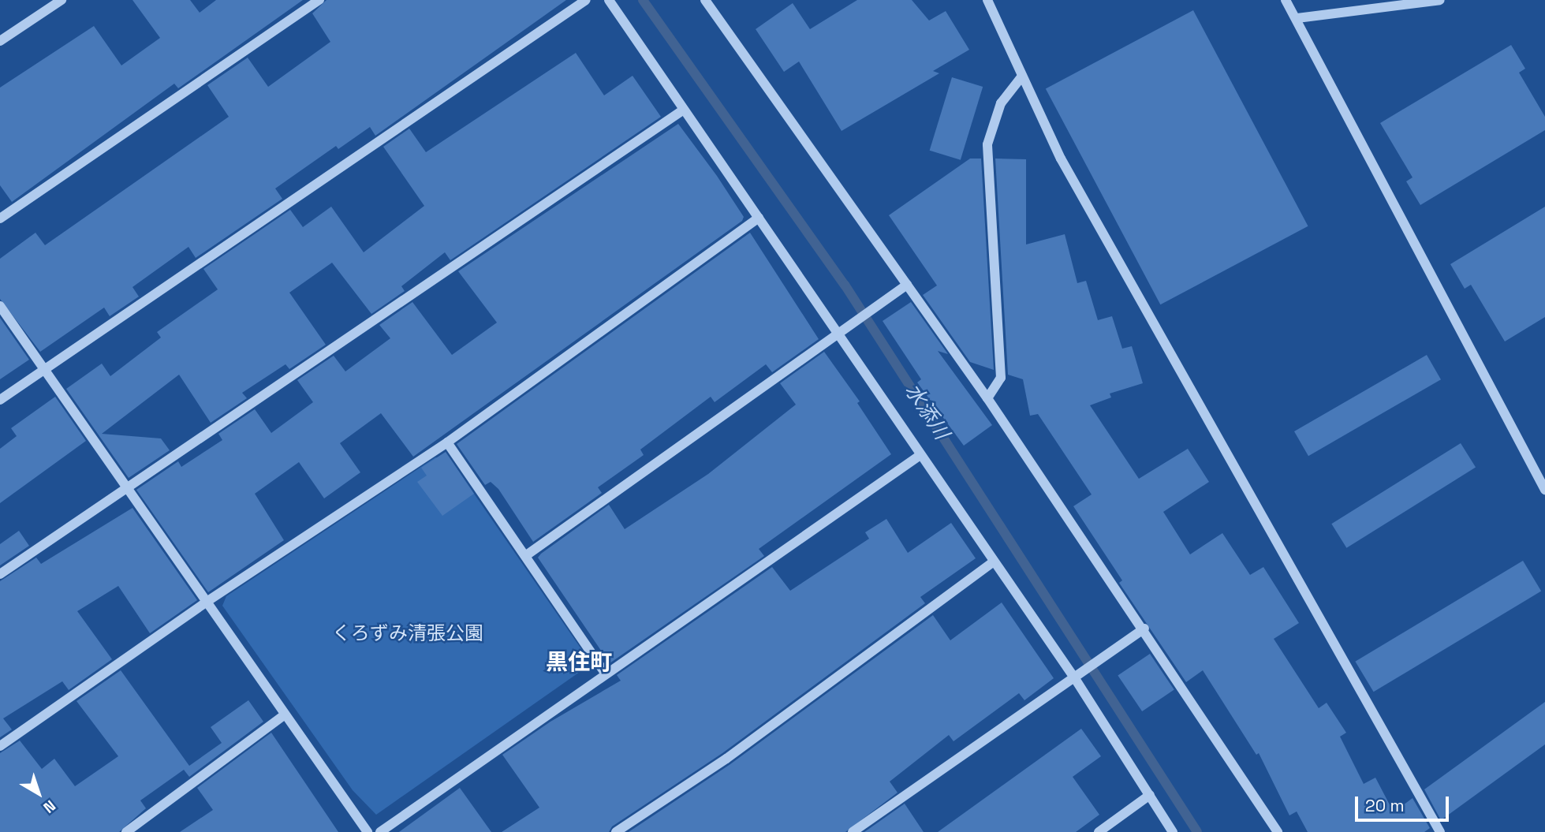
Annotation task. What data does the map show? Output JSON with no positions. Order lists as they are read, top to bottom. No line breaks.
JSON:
{"districts":["黒住町"],"water":["水添川"],"parks":["くろずみ清張公園"],"scale_bar":"20 m","north":"bottom right"}
